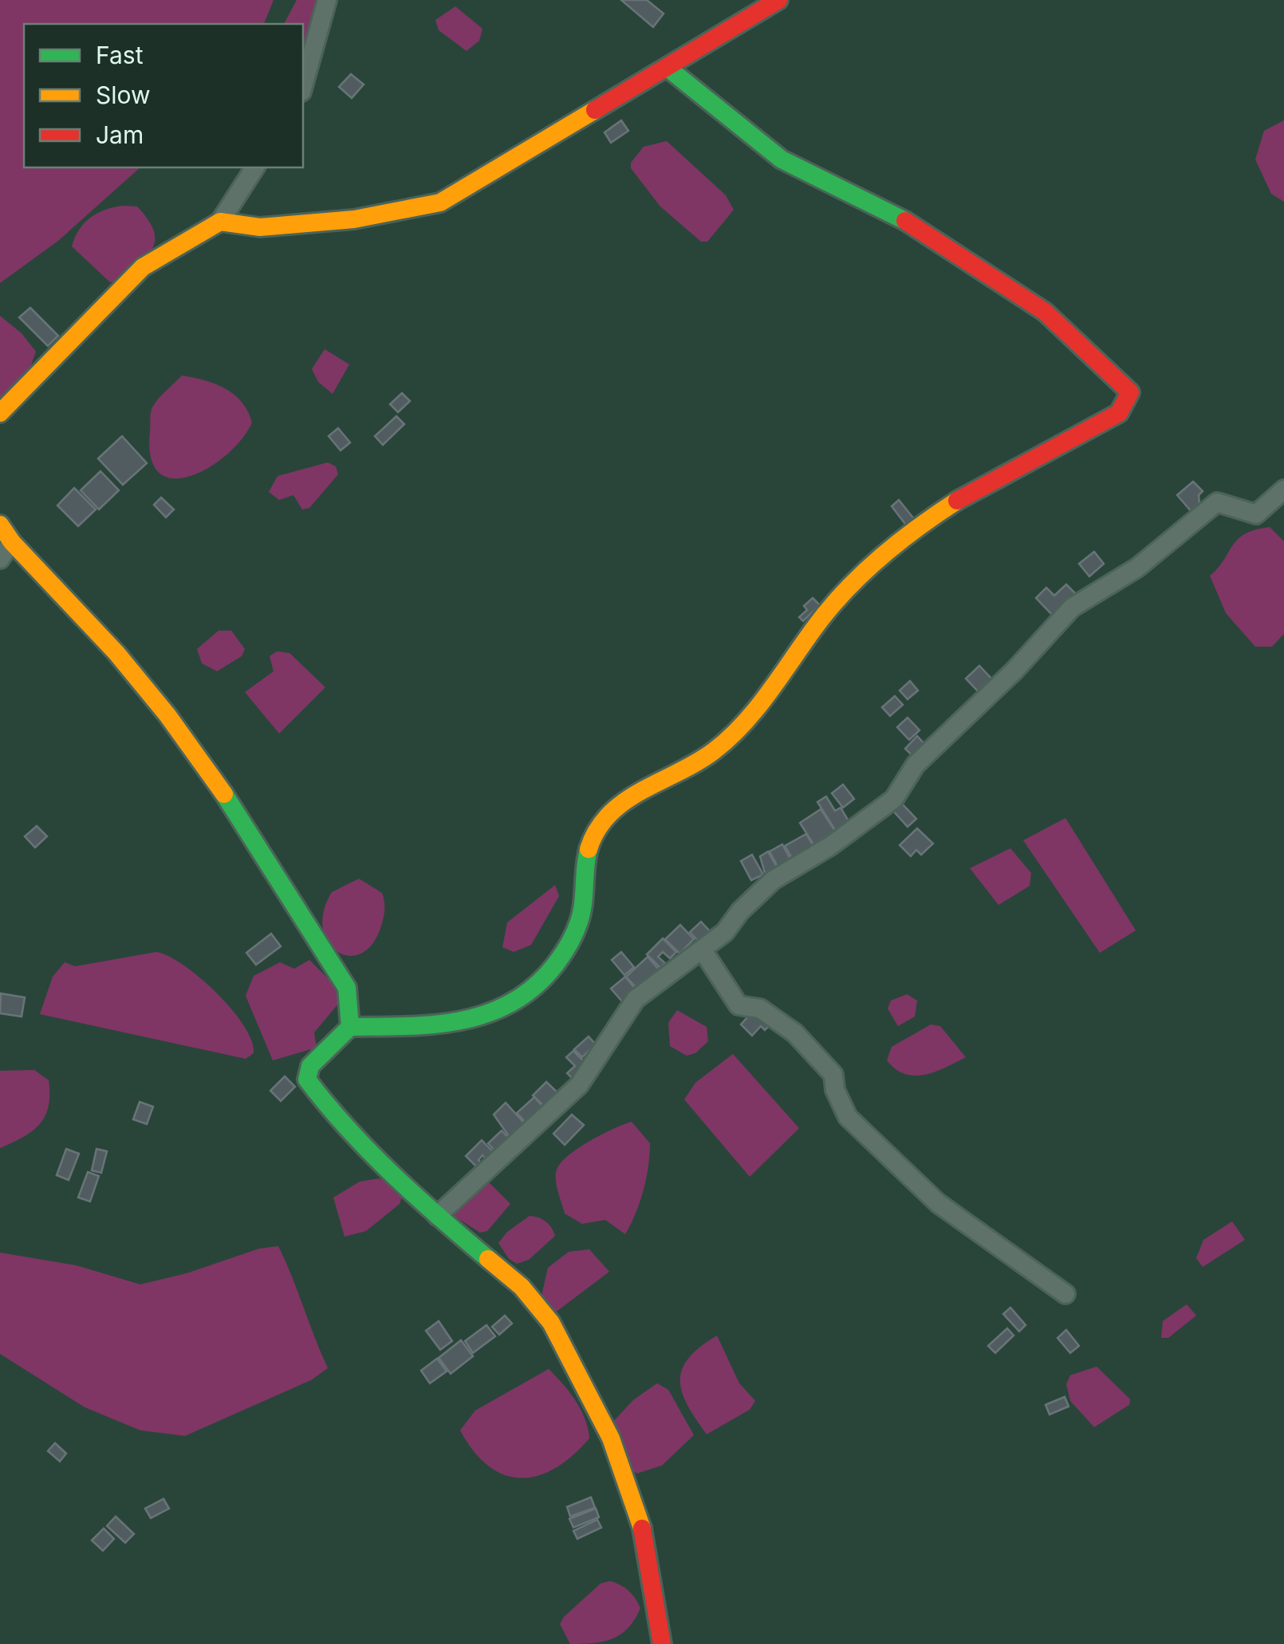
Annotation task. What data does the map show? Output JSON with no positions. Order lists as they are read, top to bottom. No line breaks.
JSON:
{"legend":["Fast","Slow","Jam"]}
